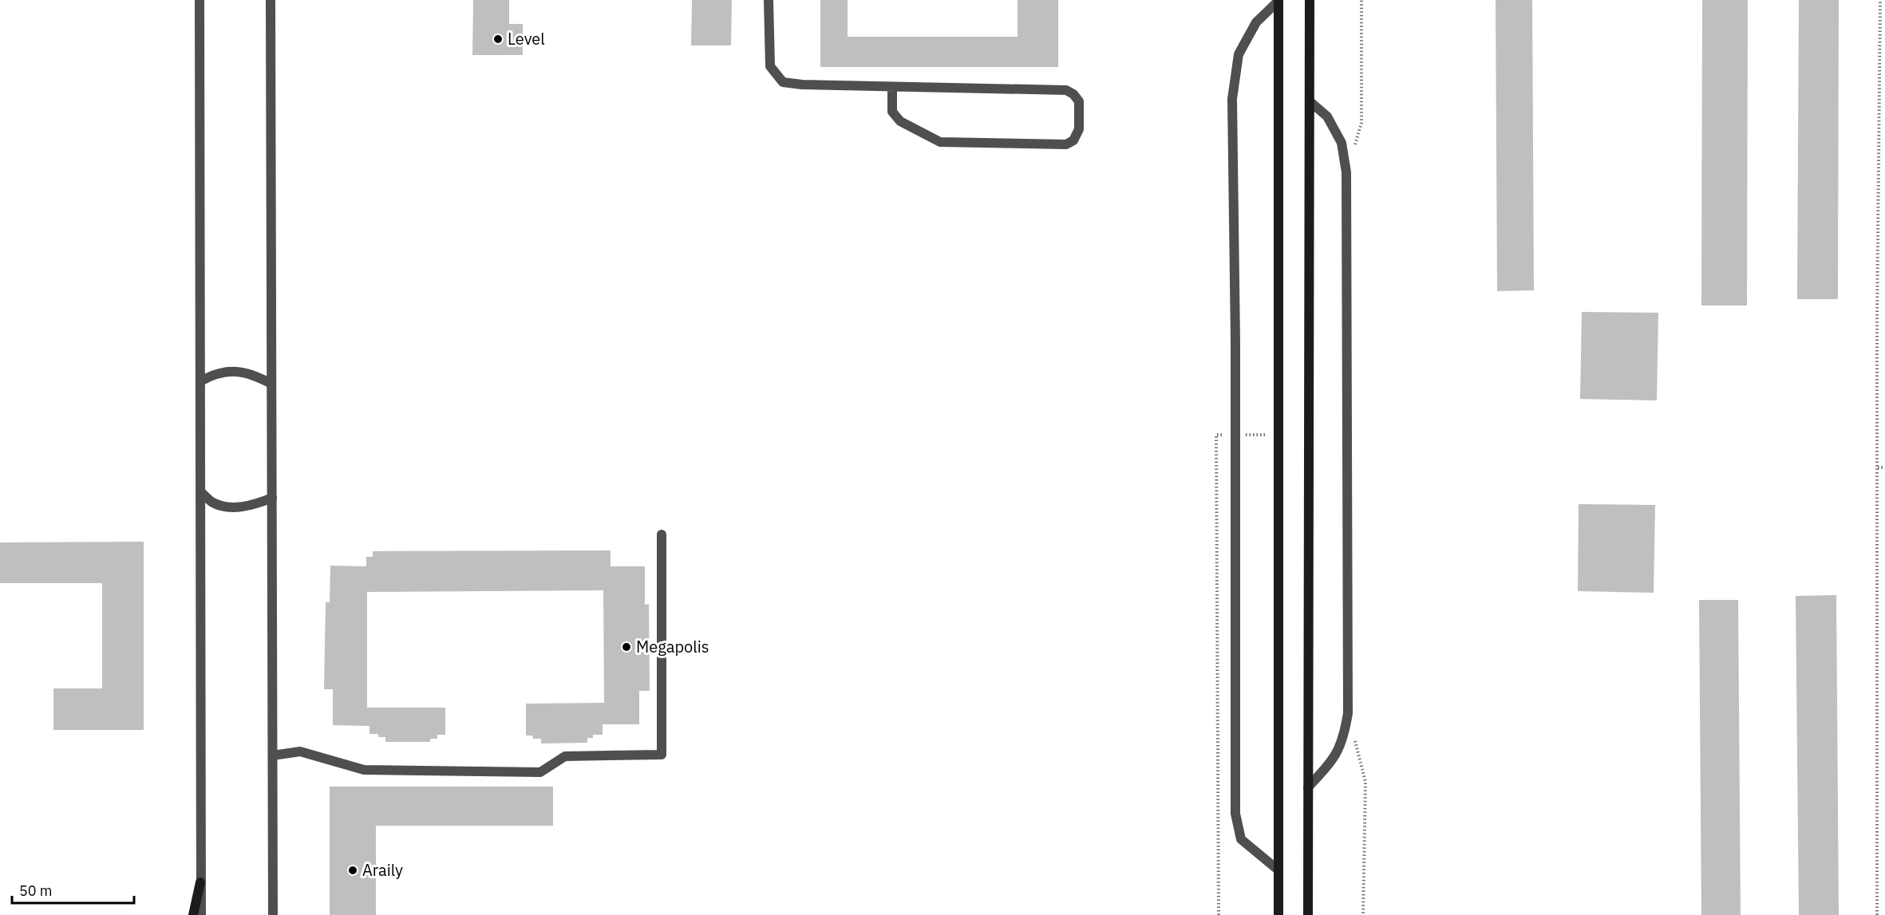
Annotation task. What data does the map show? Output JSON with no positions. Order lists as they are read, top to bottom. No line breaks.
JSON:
{"places":["Level","Megapolis","Araily"],"scale_bar":"50 m"}
